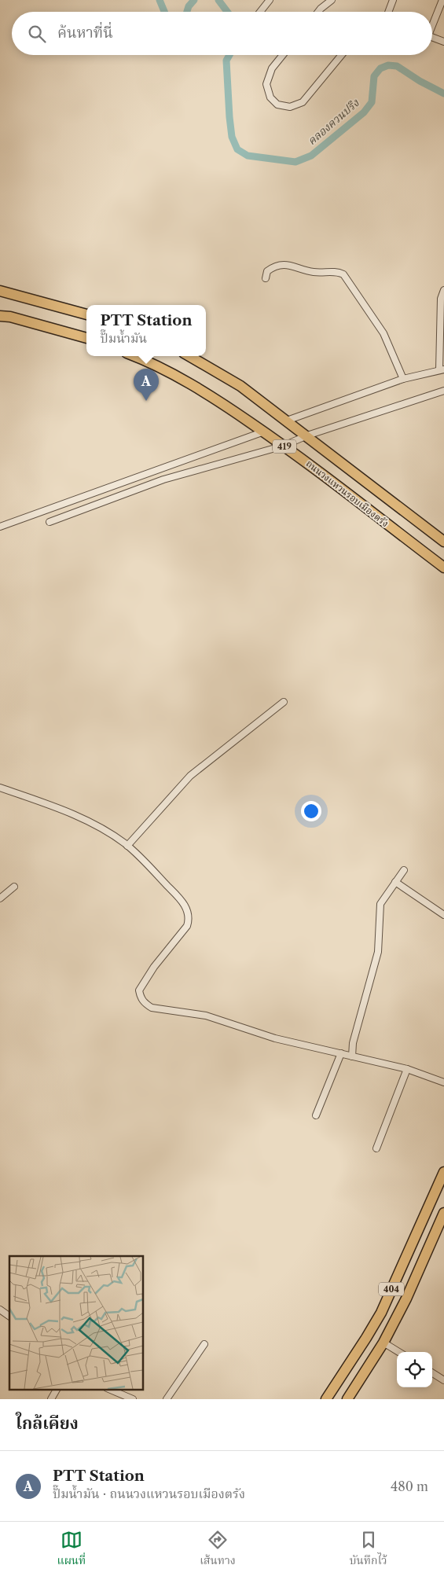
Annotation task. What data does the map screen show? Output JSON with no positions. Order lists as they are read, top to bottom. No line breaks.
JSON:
{"streets":{"main road":["419","ถนนวงแหวนรอบเมืองตรัง","404"]},"water":["คลองควนปริง"],"page":{"search":"ค้นหาที่นี่","popup":["PTT Station","ปั๊มน้ำมัน"],"pins":"A","heading":"ใกล้เคียง","list":[{"mark":"A","name":"PTT Station","note":"ปั๊มน้ำมัน · ถนนวงแหวนรอบเมืองตรัง","value":"480 m"}],"nav":["แผนที่","เส้นทาง","บันทึกไว้"]}}
